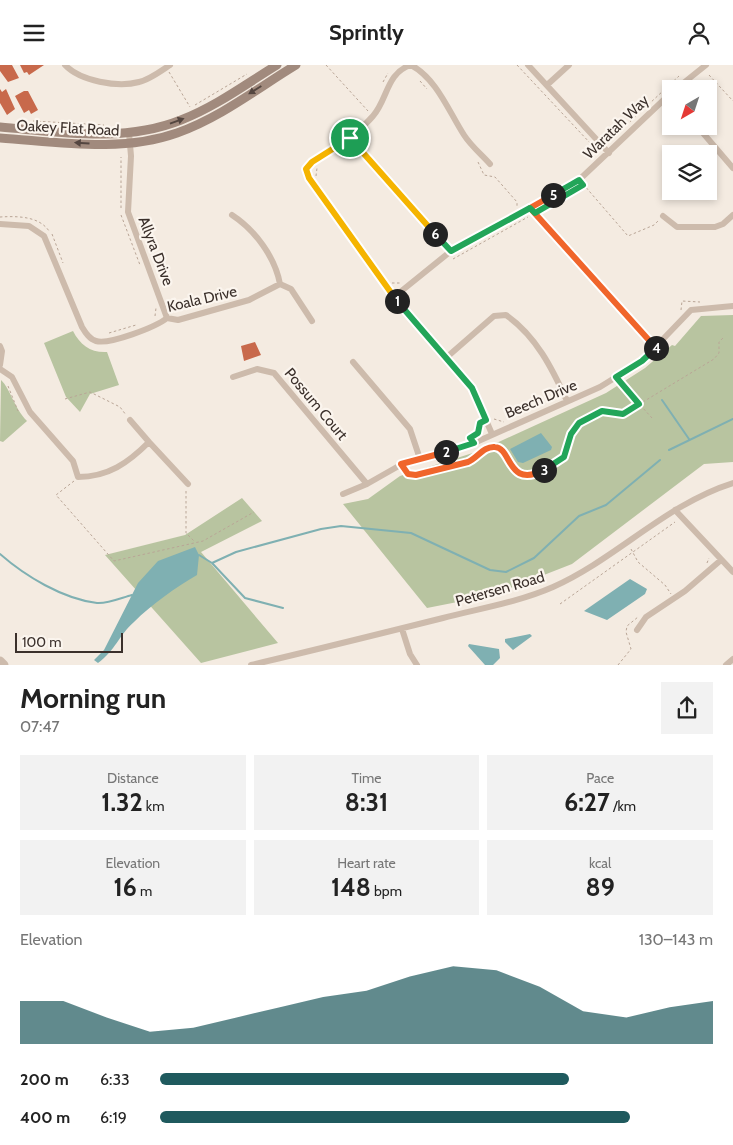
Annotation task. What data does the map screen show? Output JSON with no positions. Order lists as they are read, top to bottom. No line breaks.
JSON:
{"streets":{"main road":["Oakey Flat Road"],"street":["Waratah Way","Allyra Drive","Koala Drive","Beech Drive","Possum Court","Petersen Road"]},"crossings":[["Oakey Flat Road","Allyra Drive"],["Allyra Drive","Koala Drive"],["Beech Drive","Possum Court"]],"scale_bar":"100 m","north":"bottom left","page":{"header":"Sprintly","pins":["5","6","1","4","2","3"],"scale":"100 m","heading":["Morning run","07:47"],"stats":[["Distance","1.32 km"],["Time","8:31"],["Pace","6:27 /km"],["Elevation","16 m"],["Heart rate","148 bpm"],["kcal","89"]],"chart":["Elevation","130–143 m"],"list":[{"name":"200 m","note":"6:33"},{"name":"400 m","note":"6:19"}]}}
